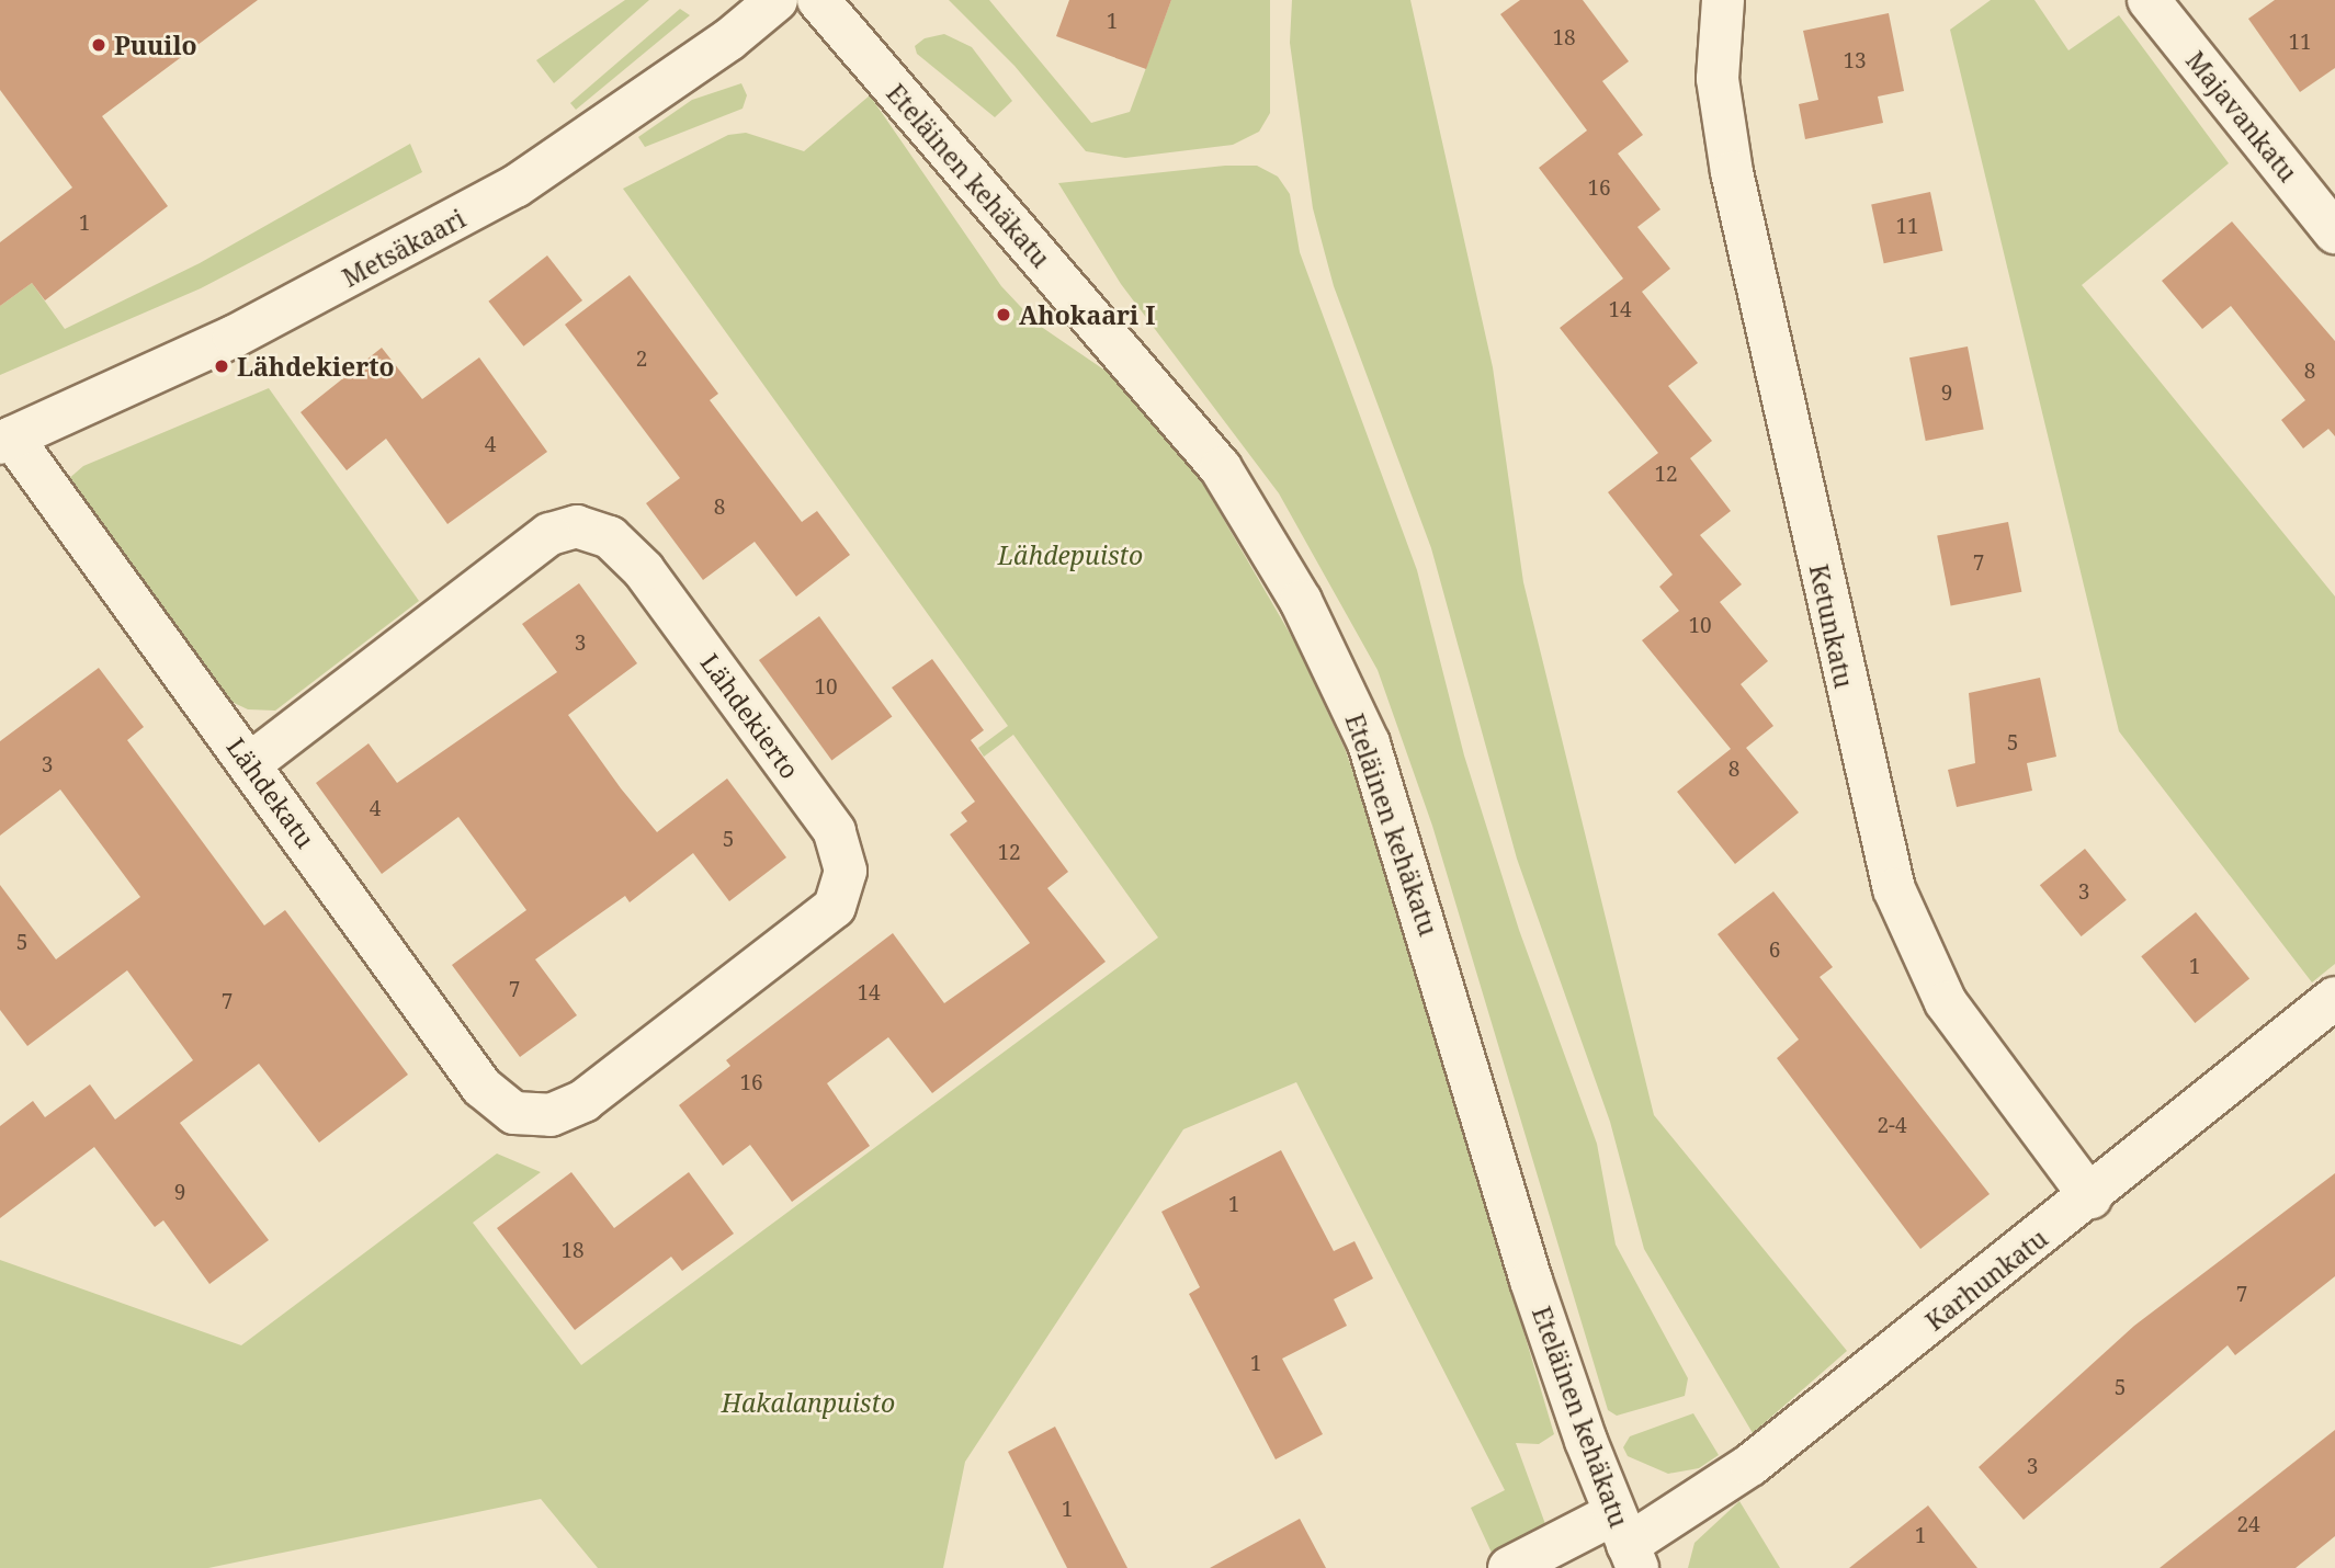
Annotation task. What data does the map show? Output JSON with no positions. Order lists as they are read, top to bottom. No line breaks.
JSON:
{"streets":{"street":["Majavankatu","Eteläinen kehäkatu","Metsäkaari","Ketunkatu","Lähdekierto","Lähdekatu","Karhunkatu"]},"crossings":[["Eteläinen kehäkatu","Karhunkatu"],["Metsäkaari","Lähdekatu"],["Ketunkatu","Karhunkatu"],["Lähdekierto","Lähdekatu"]],"parks":["Lähdepuisto","Hakalanpuisto"],"places":["Puuilo","Ahokaari I","Lähdekierto"],"house_numbers":["1","18","11","13","16","1","11","14","2","8","9","4","12","8","7","10","3","10","5","3","8","4","5","12","3","5","6","1","7","14","7","16","2-4","9","1","18","7","1","5","3","1","24","1"]}
